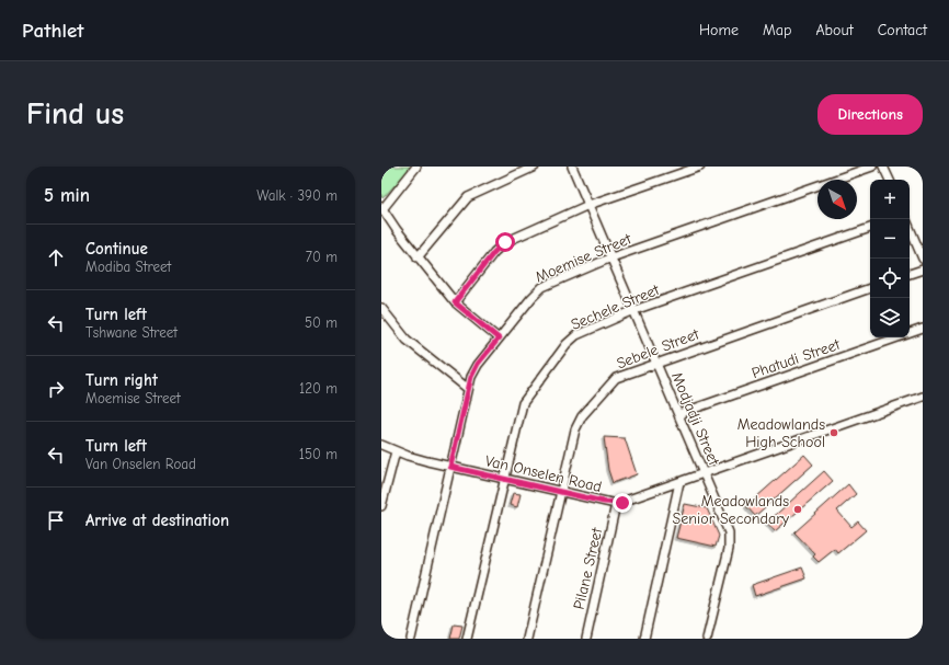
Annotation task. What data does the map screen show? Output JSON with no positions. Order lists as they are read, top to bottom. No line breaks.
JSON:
{"streets":{"street":["Moemise Street","Sechele Street","Sebele Street","Phatudi Street","Modjadji Street","Van Onselen Road","Pilane Street"]},"crossings":[["Moemise Street","Modjadji Street"],["Moemise Street","Van Onselen Road"],["Sechele Street","Modjadji Street"],["Sechele Street","Van Onselen Road"],["Sebele Street","Modjadji Street"],["Sebele Street","Van Onselen Road"],["Phatudi Street","Modjadji Street"],["Modjadji Street","Van Onselen Road"],["Van Onselen Road","Pilane Street"]],"places":["Meadowlands High School","Meadowlands Senior Secondary"],"north":"bottom right","page":{"header":"Pathlet","nav":["Home","Map","About","Contact"],"buttons":"Directions","title":"Find us","heading":["5 min","Walk · 390 m"],"map_buttons":["+","−"],"list":[["Continue","Modiba Street","70 m"],["Turn left","Tshwane Street","50 m"],["Turn right","Moemise Street","120 m"],["Turn left","Van Onselen Road","150 m"],"Arrive at destination"]}}
